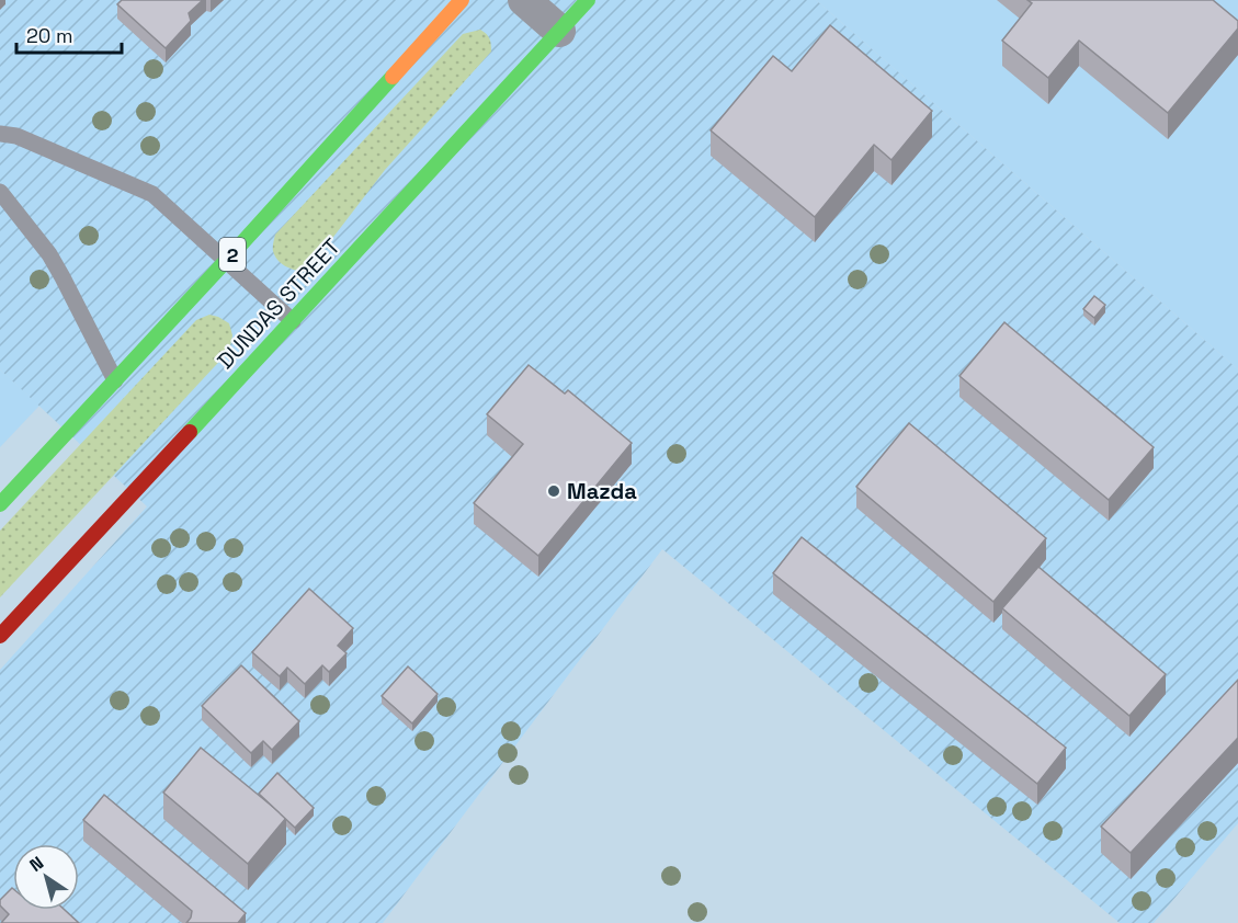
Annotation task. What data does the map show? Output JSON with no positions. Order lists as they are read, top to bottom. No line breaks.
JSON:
{"streets":{"main road":["2","DUNDAS STREET"]},"places":["Mazda"],"scale_bar":"20 m","north":"top left"}
